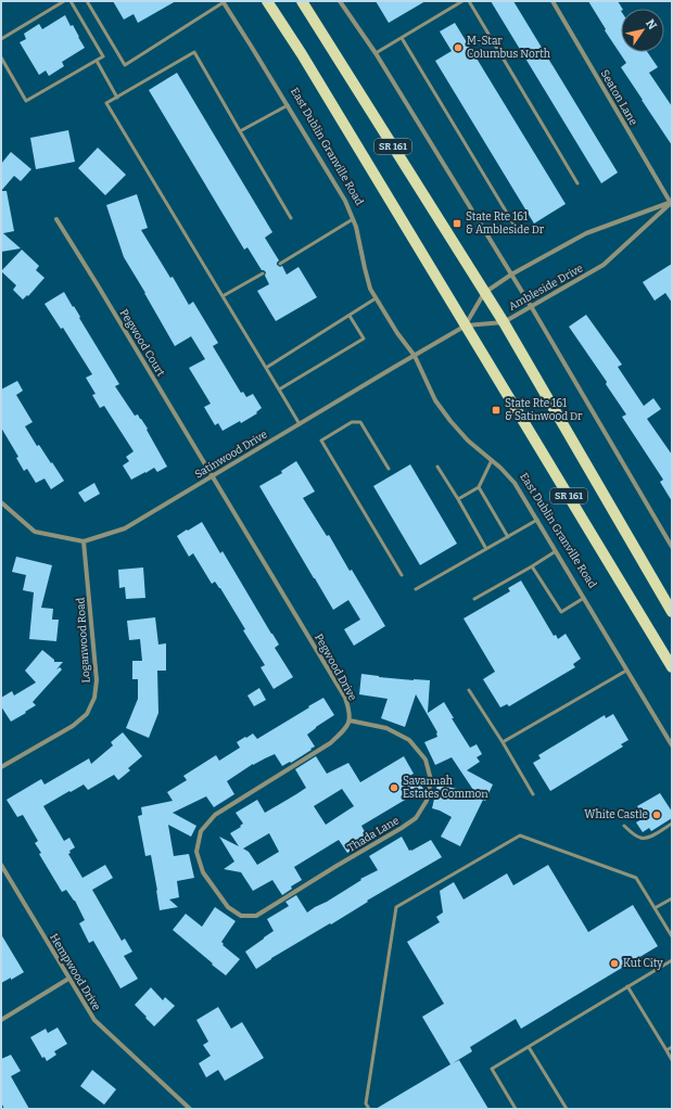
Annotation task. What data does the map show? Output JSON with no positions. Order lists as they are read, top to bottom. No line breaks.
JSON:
{"streets":{"main road":["SR 161"],"street":["Seaton Lane","East Dublin Granville Road","Ambleside Drive","Pegwood Court","Satinwood Drive","Loganwood Road","Pegwood Drive","Thada Lane","Hempwood Drive"]},"crossings":[["Seaton Lane","Ambleside Drive"],["East Dublin Granville Road","Satinwood Drive"],["SR 161","Ambleside Drive"],["SR 161","Satinwood Drive"],["Ambleside Drive","Satinwood Drive"],["Pegwood Court","Satinwood Drive"],["Pegwood Court","Pegwood Drive"],["Satinwood Drive","Loganwood Road"],["Satinwood Drive","Pegwood Drive"],["Pegwood Drive","Thada Lane"]],"places":{"other":["M-Star Columbus North","Savannah Estates Common","White Castle","Kut City"],"transit":["State Rte 161 & Ambleside Dr","State Rte 161 & Satinwood Dr"]},"north":"top right"}
